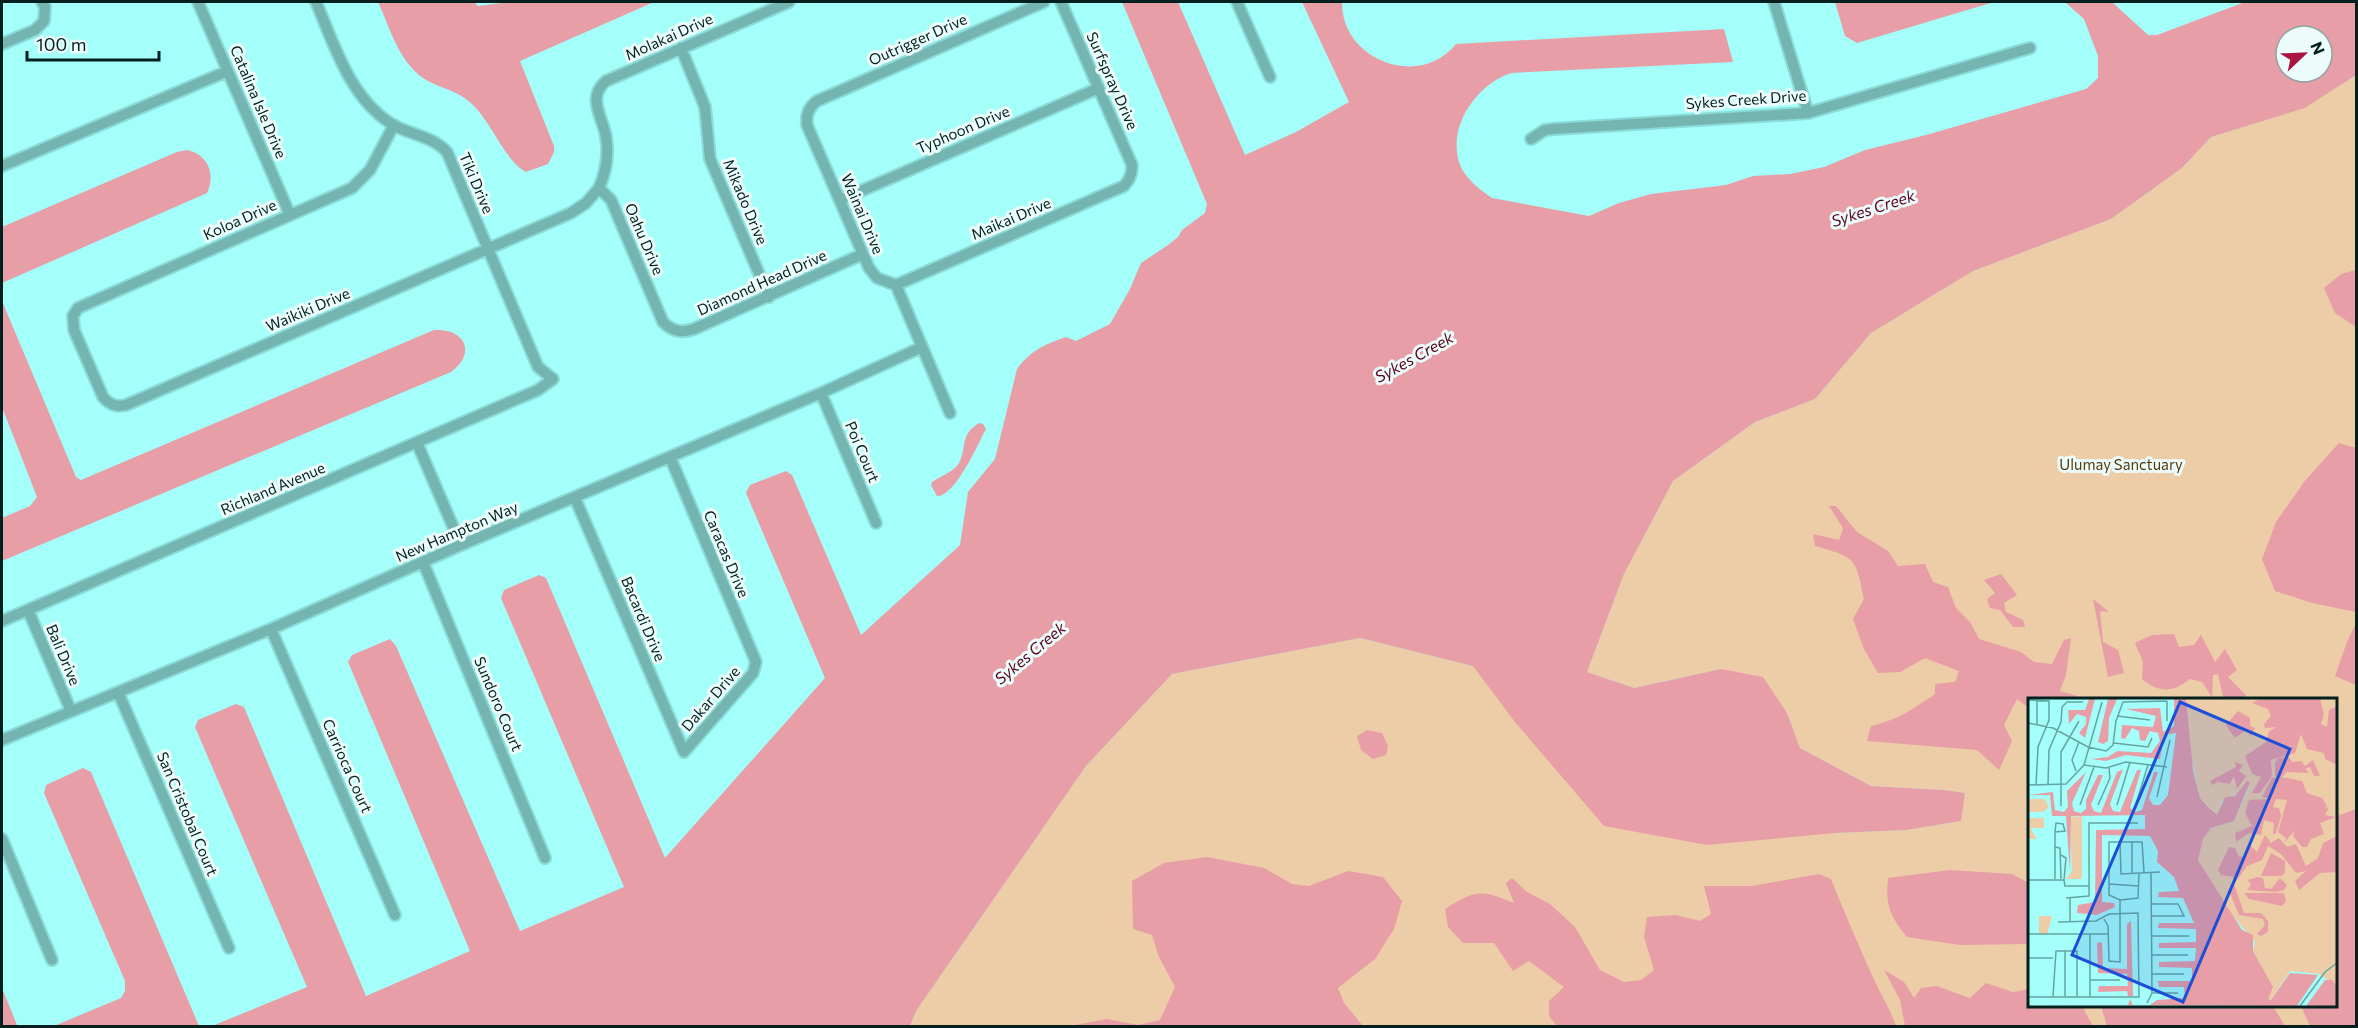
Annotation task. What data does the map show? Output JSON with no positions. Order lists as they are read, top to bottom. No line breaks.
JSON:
{"streets":{"street":["Molakai Drive","Outrigger Drive","Surfspray Drive","Sykes Creek Drive","Catalina Isle Drive","Typhoon Drive","Tiki Drive","Mikado Drive","Wainai Drive","Maikai Drive","Koloa Drive","Oahu Drive","Diamond Head Drive","Waikiki Drive","Poi Court","Richland Avenue","New Hampton Way","Caracas Drive","Bacardi Drive","Bali Drive","Dakar Drive","Sundoro Court","Carrioca Court","San Cristobal Court"]},"crossings":[["Molakai Drive","Mikado Drive"],["Molakai Drive","Oahu Drive"],["Molakai Drive","Waikiki Drive"],["Outrigger Drive","Wainai Drive"],["Surfspray Drive","Typhoon Drive"],["Surfspray Drive","Maikai Drive"],["Catalina Isle Drive","Koloa Drive"],["Typhoon Drive","Wainai Drive"],["Tiki Drive","Koloa Drive"],["Tiki Drive","Waikiki Drive"],["Tiki Drive","Richland Avenue"],["Mikado Drive","Diamond Head Drive"],["Wainai Drive","Maikai Drive"],["Wainai Drive","Diamond Head Drive"],["Koloa Drive","Waikiki Drive"],["Oahu Drive","Diamond Head Drive"],["Oahu Drive","Waikiki Drive"],["Poi Court","New Hampton Way"],["Richland Avenue","Bali Drive"],["New Hampton Way","Caracas Drive"],["New Hampton Way","Bacardi Drive"],["New Hampton Way","Bali Drive"],["New Hampton Way","Sundoro Court"],["New Hampton Way","Carrioca Court"],["New Hampton Way","San Cristobal Court"],["Caracas Drive","Dakar Drive"],["Bacardi Drive","Dakar Drive"]],"water":["Sykes Creek"],"parks":["Ulumay Sanctuary"],"scale_bar":"100 m","north":"top right"}
